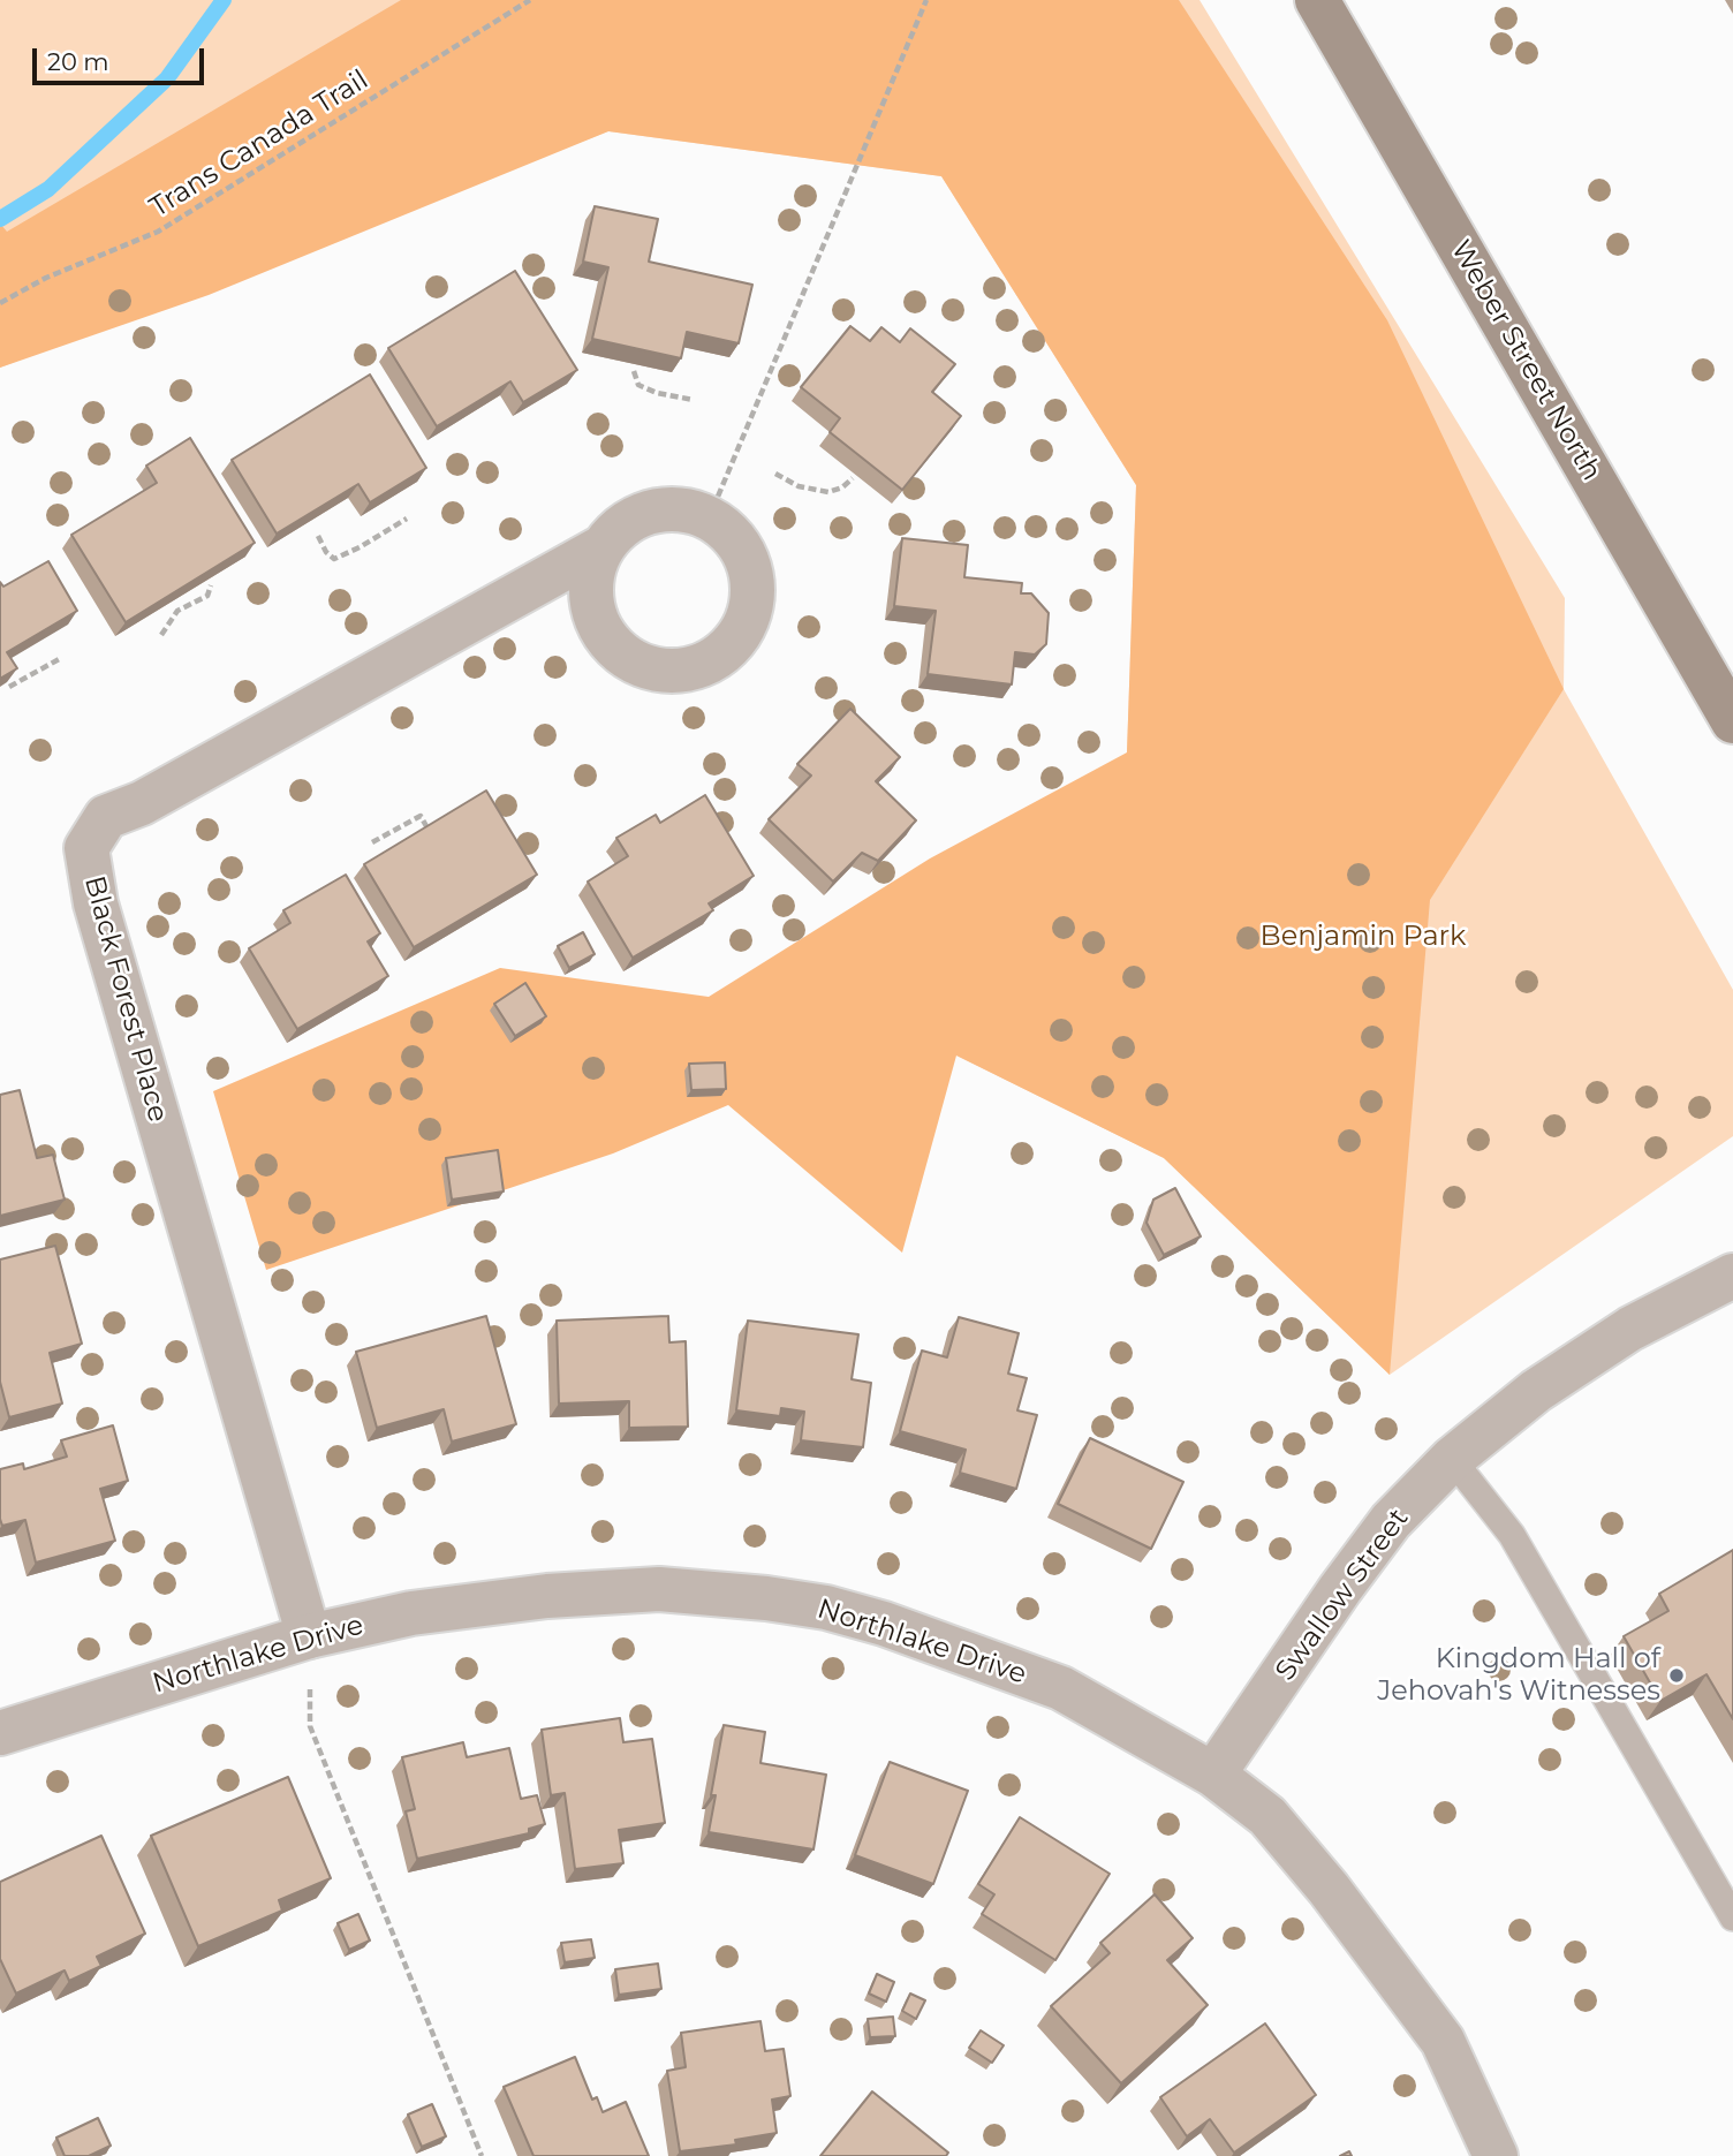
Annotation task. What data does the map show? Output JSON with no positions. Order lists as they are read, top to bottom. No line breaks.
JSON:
{"streets":{"main road":["Weber Street North"],"street":["Black Forest Place","Swallow Street","Northlake Drive"],"path":["Trans Canada Trail"]},"crossings":[["Black Forest Place","Northlake Drive"],["Swallow Street","Northlake Drive"]],"parks":["Benjamin Park"],"places":["Kingdom Hall of Jehovah's Witnesses"],"scale_bar":"20 m"}
